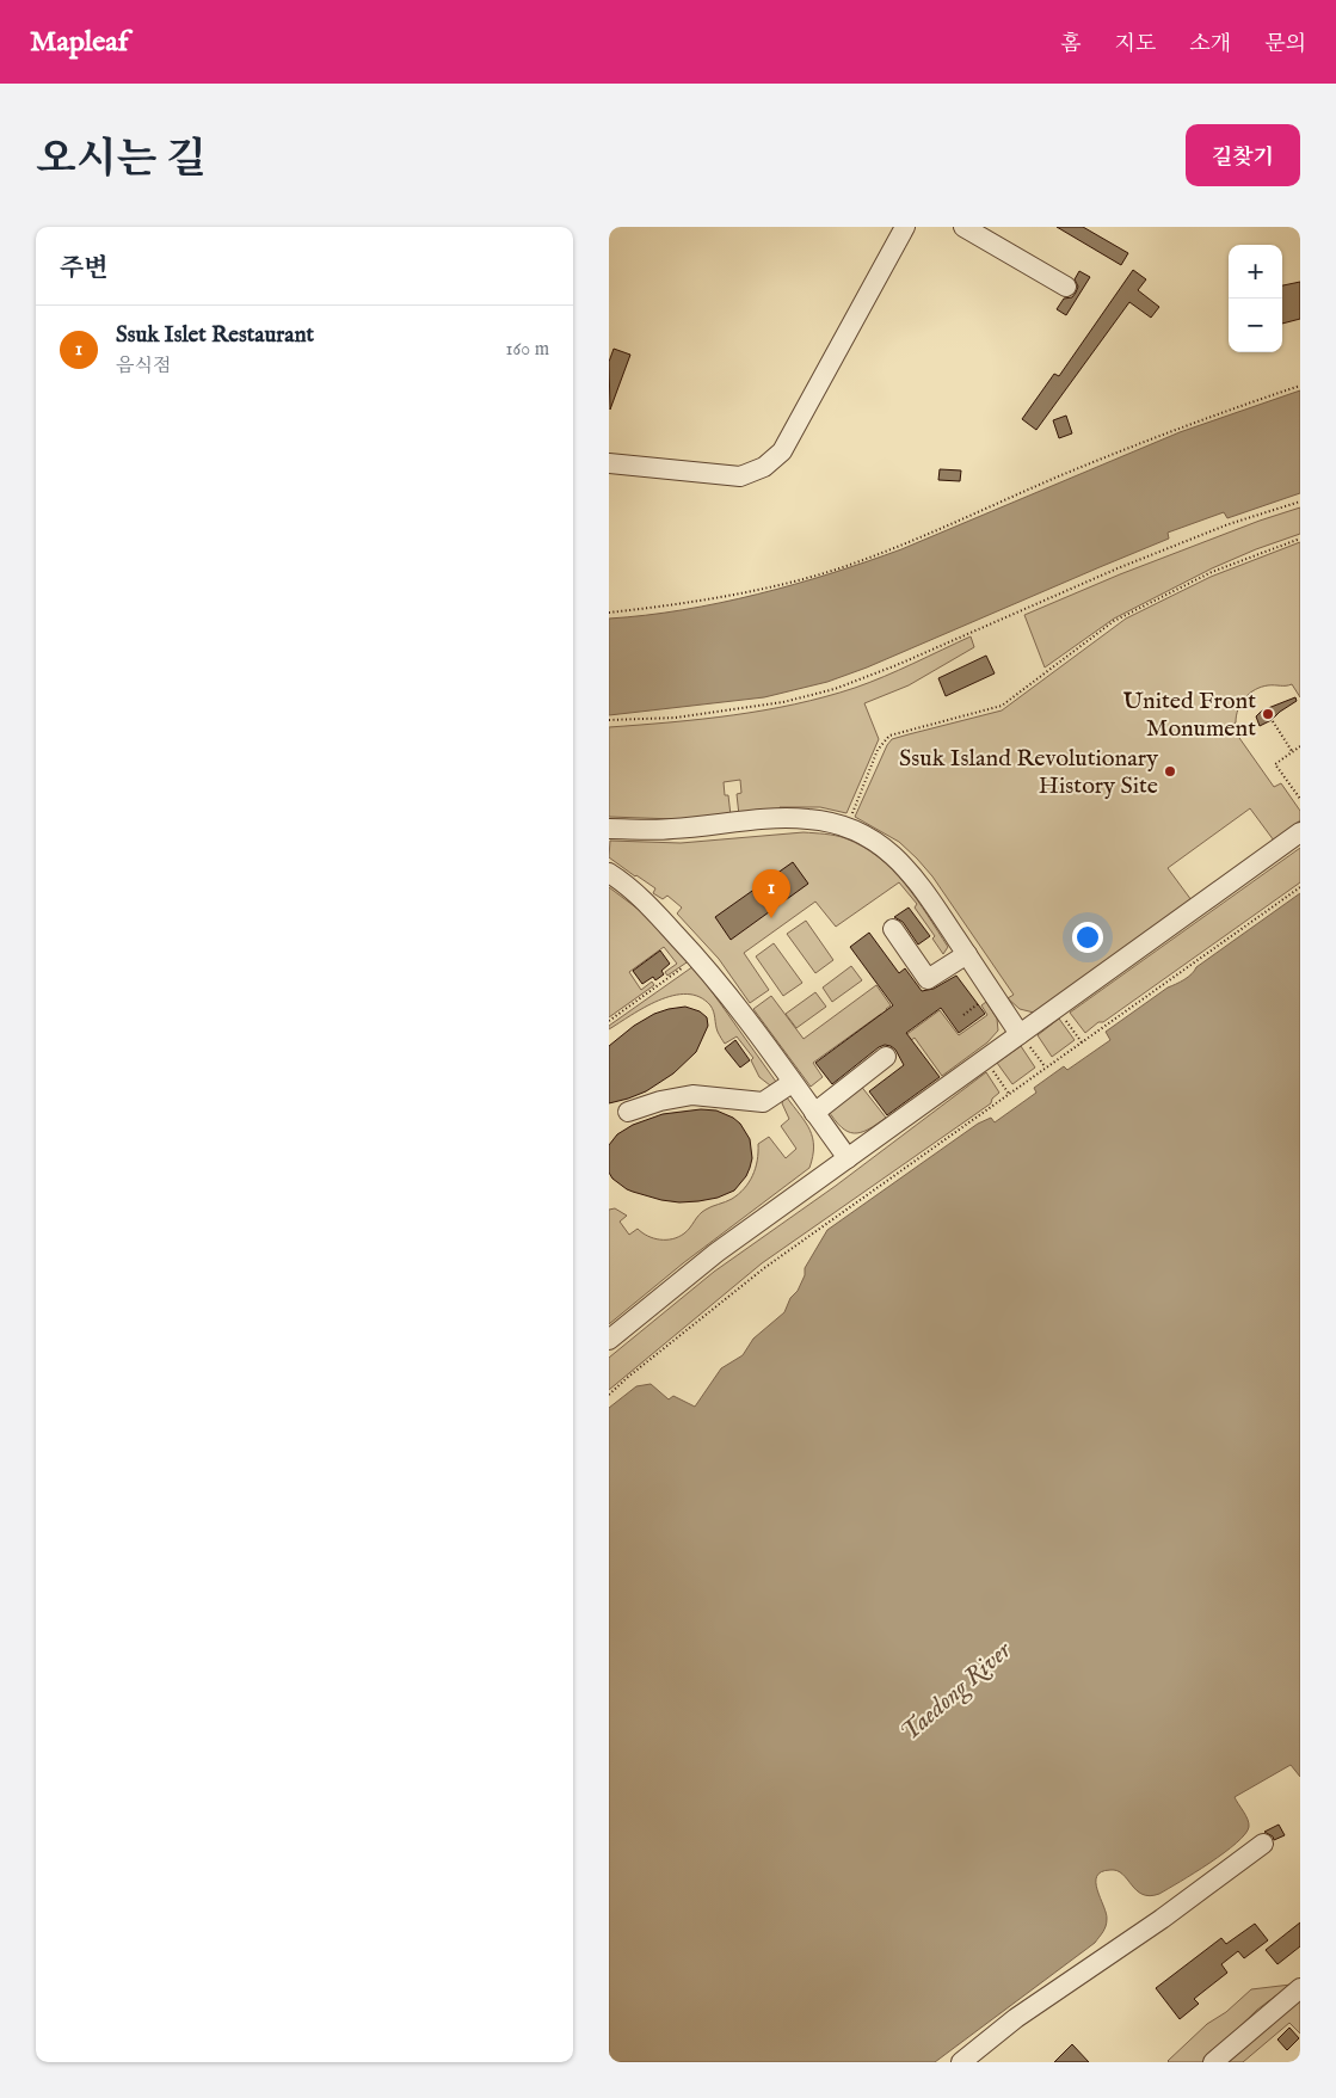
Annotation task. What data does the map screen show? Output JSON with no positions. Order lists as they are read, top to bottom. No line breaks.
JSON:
{"water":["Taedong River"],"places":["United Front Monument","Ssuk Island Revolutionary History Site"],"page":{"header":"Mapleaf","nav":["홈","지도","소개","문의"],"title":"오시는 길","buttons":"길찾기","heading":"주변","map_buttons":["+","−"],"list":[{"mark":"1","name":"Ssuk Islet Restaurant","note":"음식점","value":"160 m"}],"pins":"1"}}
